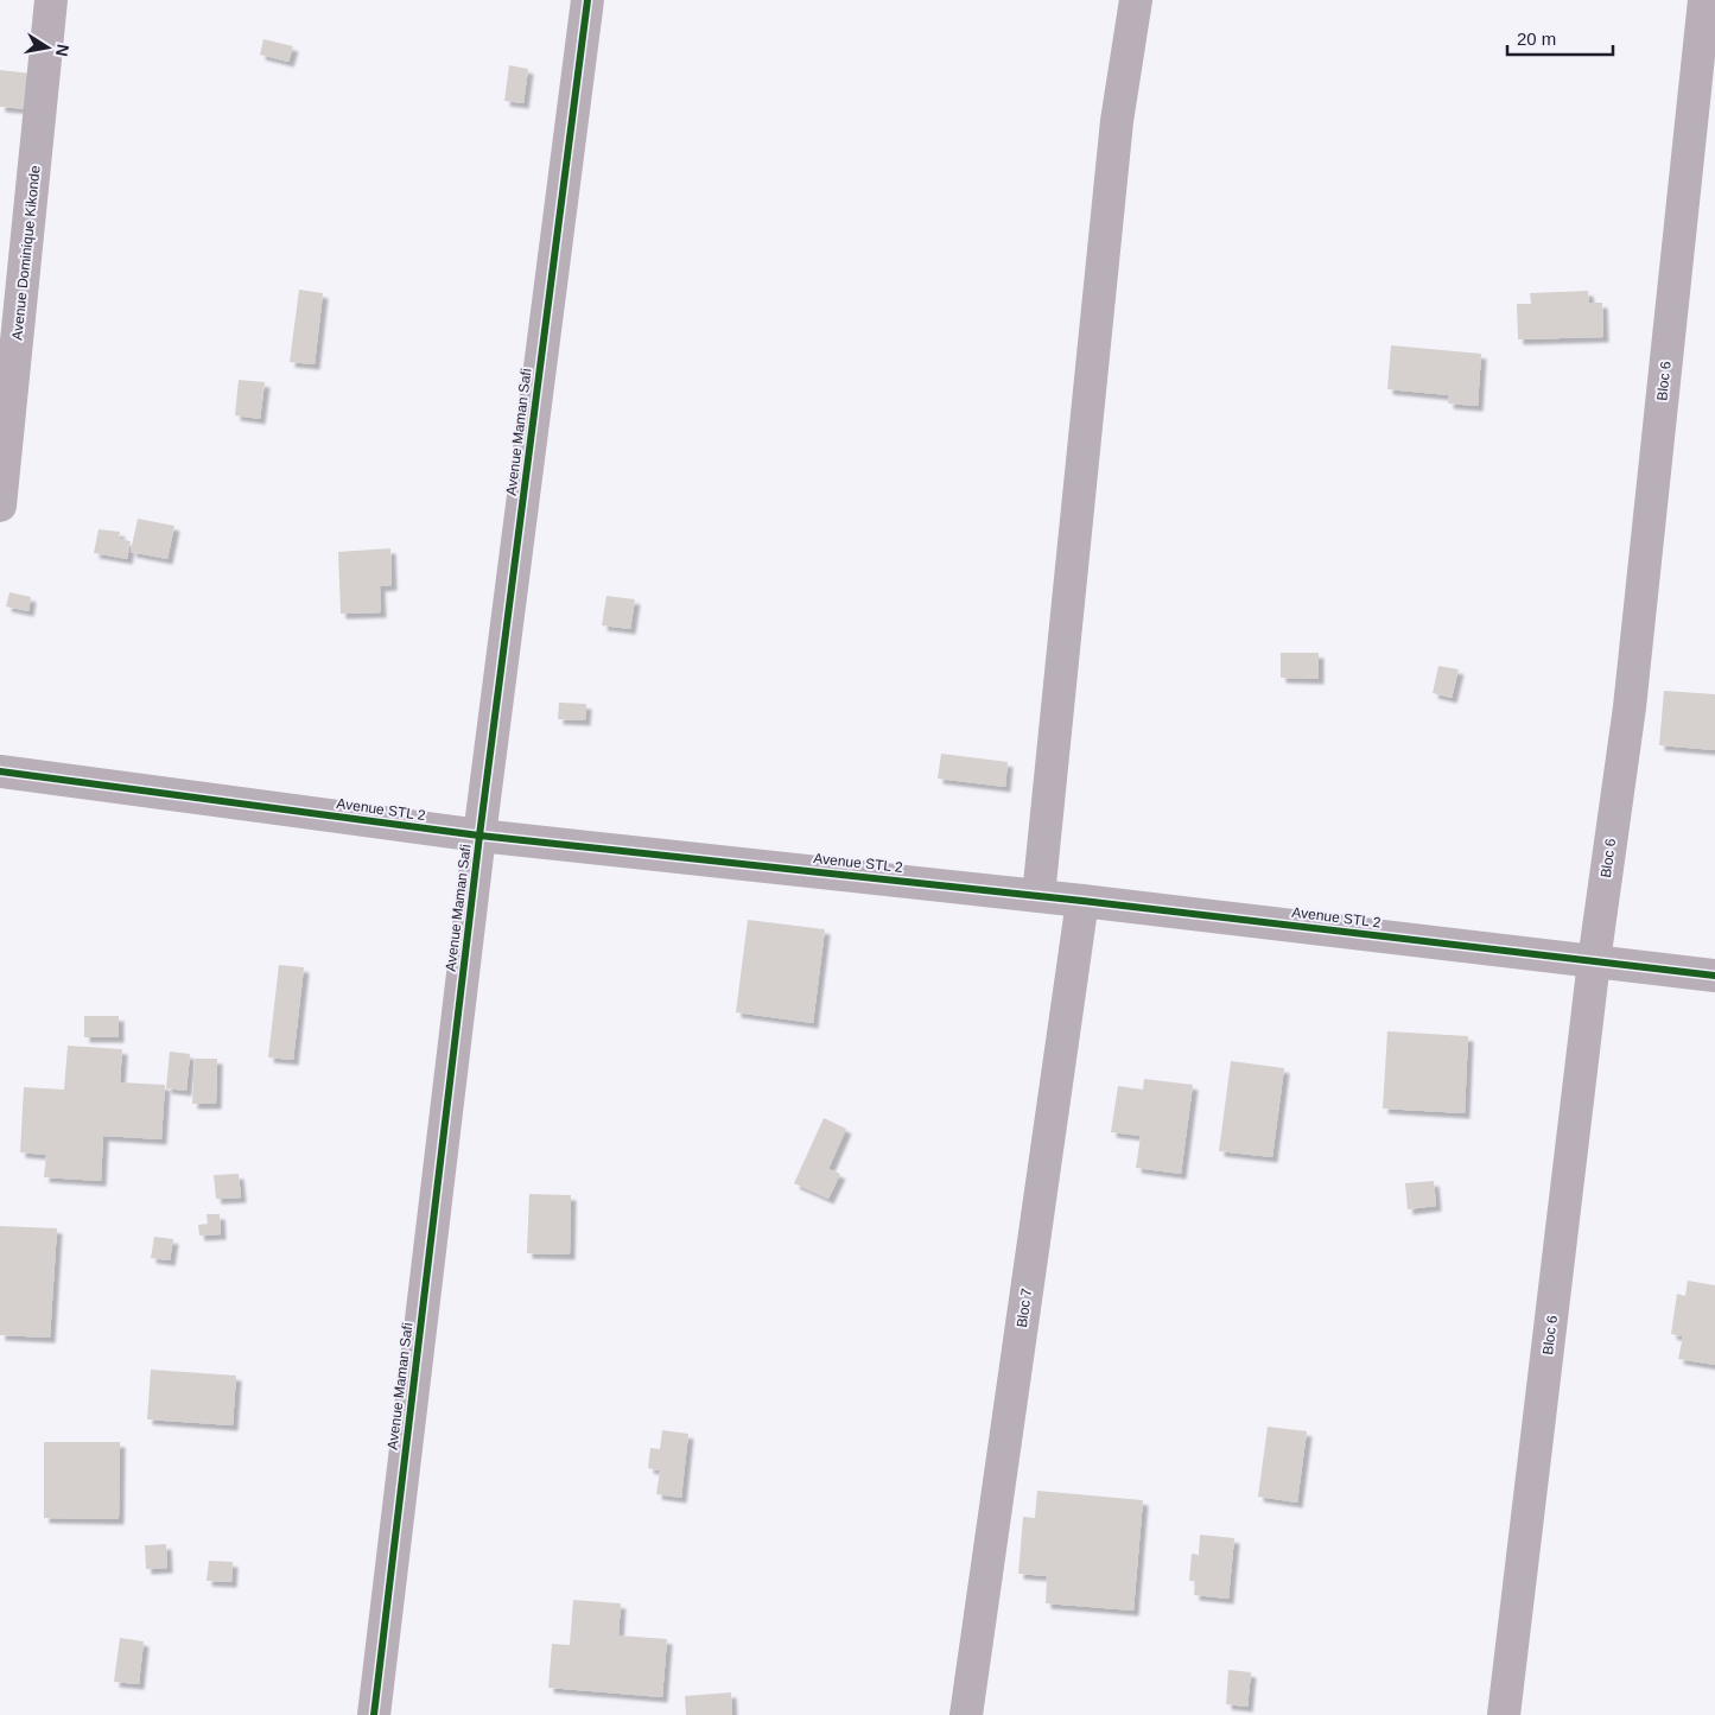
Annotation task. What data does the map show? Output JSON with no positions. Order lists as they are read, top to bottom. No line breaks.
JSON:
{"streets":{"street":["Avenue Dominique Kikonde","Bloc 6","Avenue Maman Safi","Avenue STL 2","Bloc 7"]},"crossings":[["Bloc 6","Avenue STL 2"],["Avenue Maman Safi","Avenue STL 2"],["Avenue STL 2","Bloc 7"]],"scale_bar":"20 m","north":"right"}
